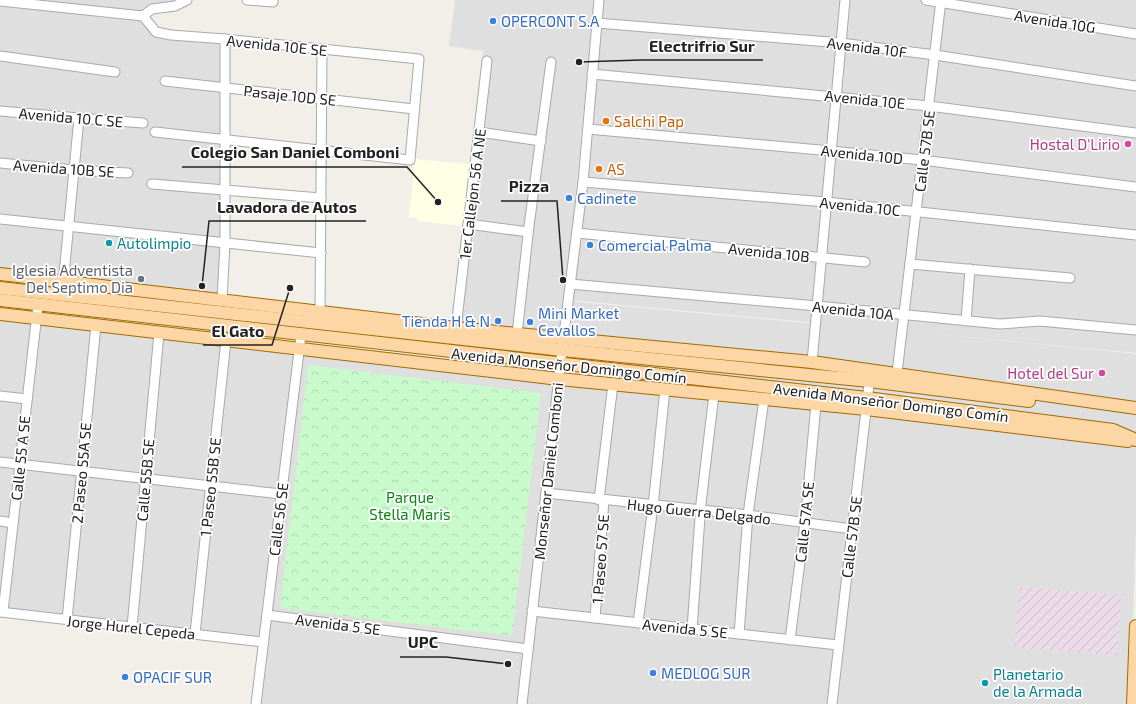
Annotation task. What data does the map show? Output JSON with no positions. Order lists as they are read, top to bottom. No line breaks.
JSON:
{"streets":{"main road":["Avenida Monseñor Domingo Comín"],"street":["Avenida 10G","Avenida 10E SE","Avenida 10F","Pasaje 10D SE","Avenida 10E","Avenida 10 C SE","Calle 57B SE","Avenida 10D","Avenida 10B SE","1er Callejon 56 A NE","Avenida 10C","Avenida 10B","Avenida 10A","Calle 55 A SE","Monseñor Daniel Comboni","2 Paseo 55A SE","Calle 55B SE","1 Paseo 55B SE","Hugo Guerra Delgado","Calle 56 SE","Calle 57A SE","1 Paseo 57 SE","Avenida 5 SE","Jorge Hurel Cepeda"]},"crossings":[["Avenida 10G","Calle 57B SE"],["Avenida 10E SE","Pasaje 10D SE"],["Avenida 10F","Calle 57B SE"],["Avenida 10F","Monseñor Daniel Comboni"],["Avenida 10E","Calle 57B SE"],["Avenida 10E","Monseñor Daniel Comboni"],["Calle 57B SE","Avenida 10D"],["Calle 57B SE","Avenida 10C"],["Calle 57B SE","Avenida 10A"],["Calle 57B SE","Avenida Monseñor Domingo Comín"],["Calle 57B SE","Hugo Guerra Delgado"],["Calle 57B SE","Avenida 5 SE"],["Avenida 10D","Monseñor Daniel Comboni"],["1er Callejon 56 A NE","Avenida Monseñor Domingo Comín"],["Avenida 10C","Monseñor Daniel Comboni"],["Avenida 10B","Monseñor Daniel Comboni"],["Avenida 10A","Monseñor Daniel Comboni"],["Avenida Monseñor Domingo Comín","Calle 55 A SE"],["Avenida Monseñor Domingo Comín","Monseñor Daniel Comboni"],["Avenida Monseñor Domingo Comín","2 Paseo 55A SE"],["Avenida Monseñor Domingo Comín","Calle 55B SE"],["Avenida Monseñor Domingo Comín","1 Paseo 55B SE"],["Avenida Monseñor Domingo Comín","Calle 56 SE"],["Avenida Monseñor Domingo Comín","Calle 57A SE"],["Avenida Monseñor Domingo Comín","1 Paseo 57 SE"],["Calle 55 A SE","Jorge Hurel Cepeda"],["Monseñor Daniel Comboni","Hugo Guerra Delgado"],["Monseñor Daniel Comboni","Avenida 5 SE"],["2 Paseo 55A SE","Jorge Hurel Cepeda"],["Calle 55B SE","Jorge Hurel Cepeda"],["1 Paseo 55B SE","Jorge Hurel Cepeda"],["Hugo Guerra Delgado","Calle 57A SE"],["Hugo Guerra Delgado","1 Paseo 57 SE"],["Calle 56 SE","Avenida 5 SE"],["Calle 56 SE","Jorge Hurel Cepeda"],["Calle 57A SE","Avenida 5 SE"],["1 Paseo 57 SE","Avenida 5 SE"]],"parks":["Parque Stella Maris"],"places":["OPERCONT S.A","Electrifrio Sur","Salchi Pap","Hostal D'Lirio","AS","Cadinete","Colegio San Daniel Comboni","Autolimpio","Comercial Palma","Iglesia Adventista Del Septimo Dia","Pizza","Lavadora de Autos","El Gato","Tienda H & N","Mini Market Cevallos","Hotel del Sur","UPC","MEDLOG SUR","OPACIF SUR","Planetario de la Armada"]}
